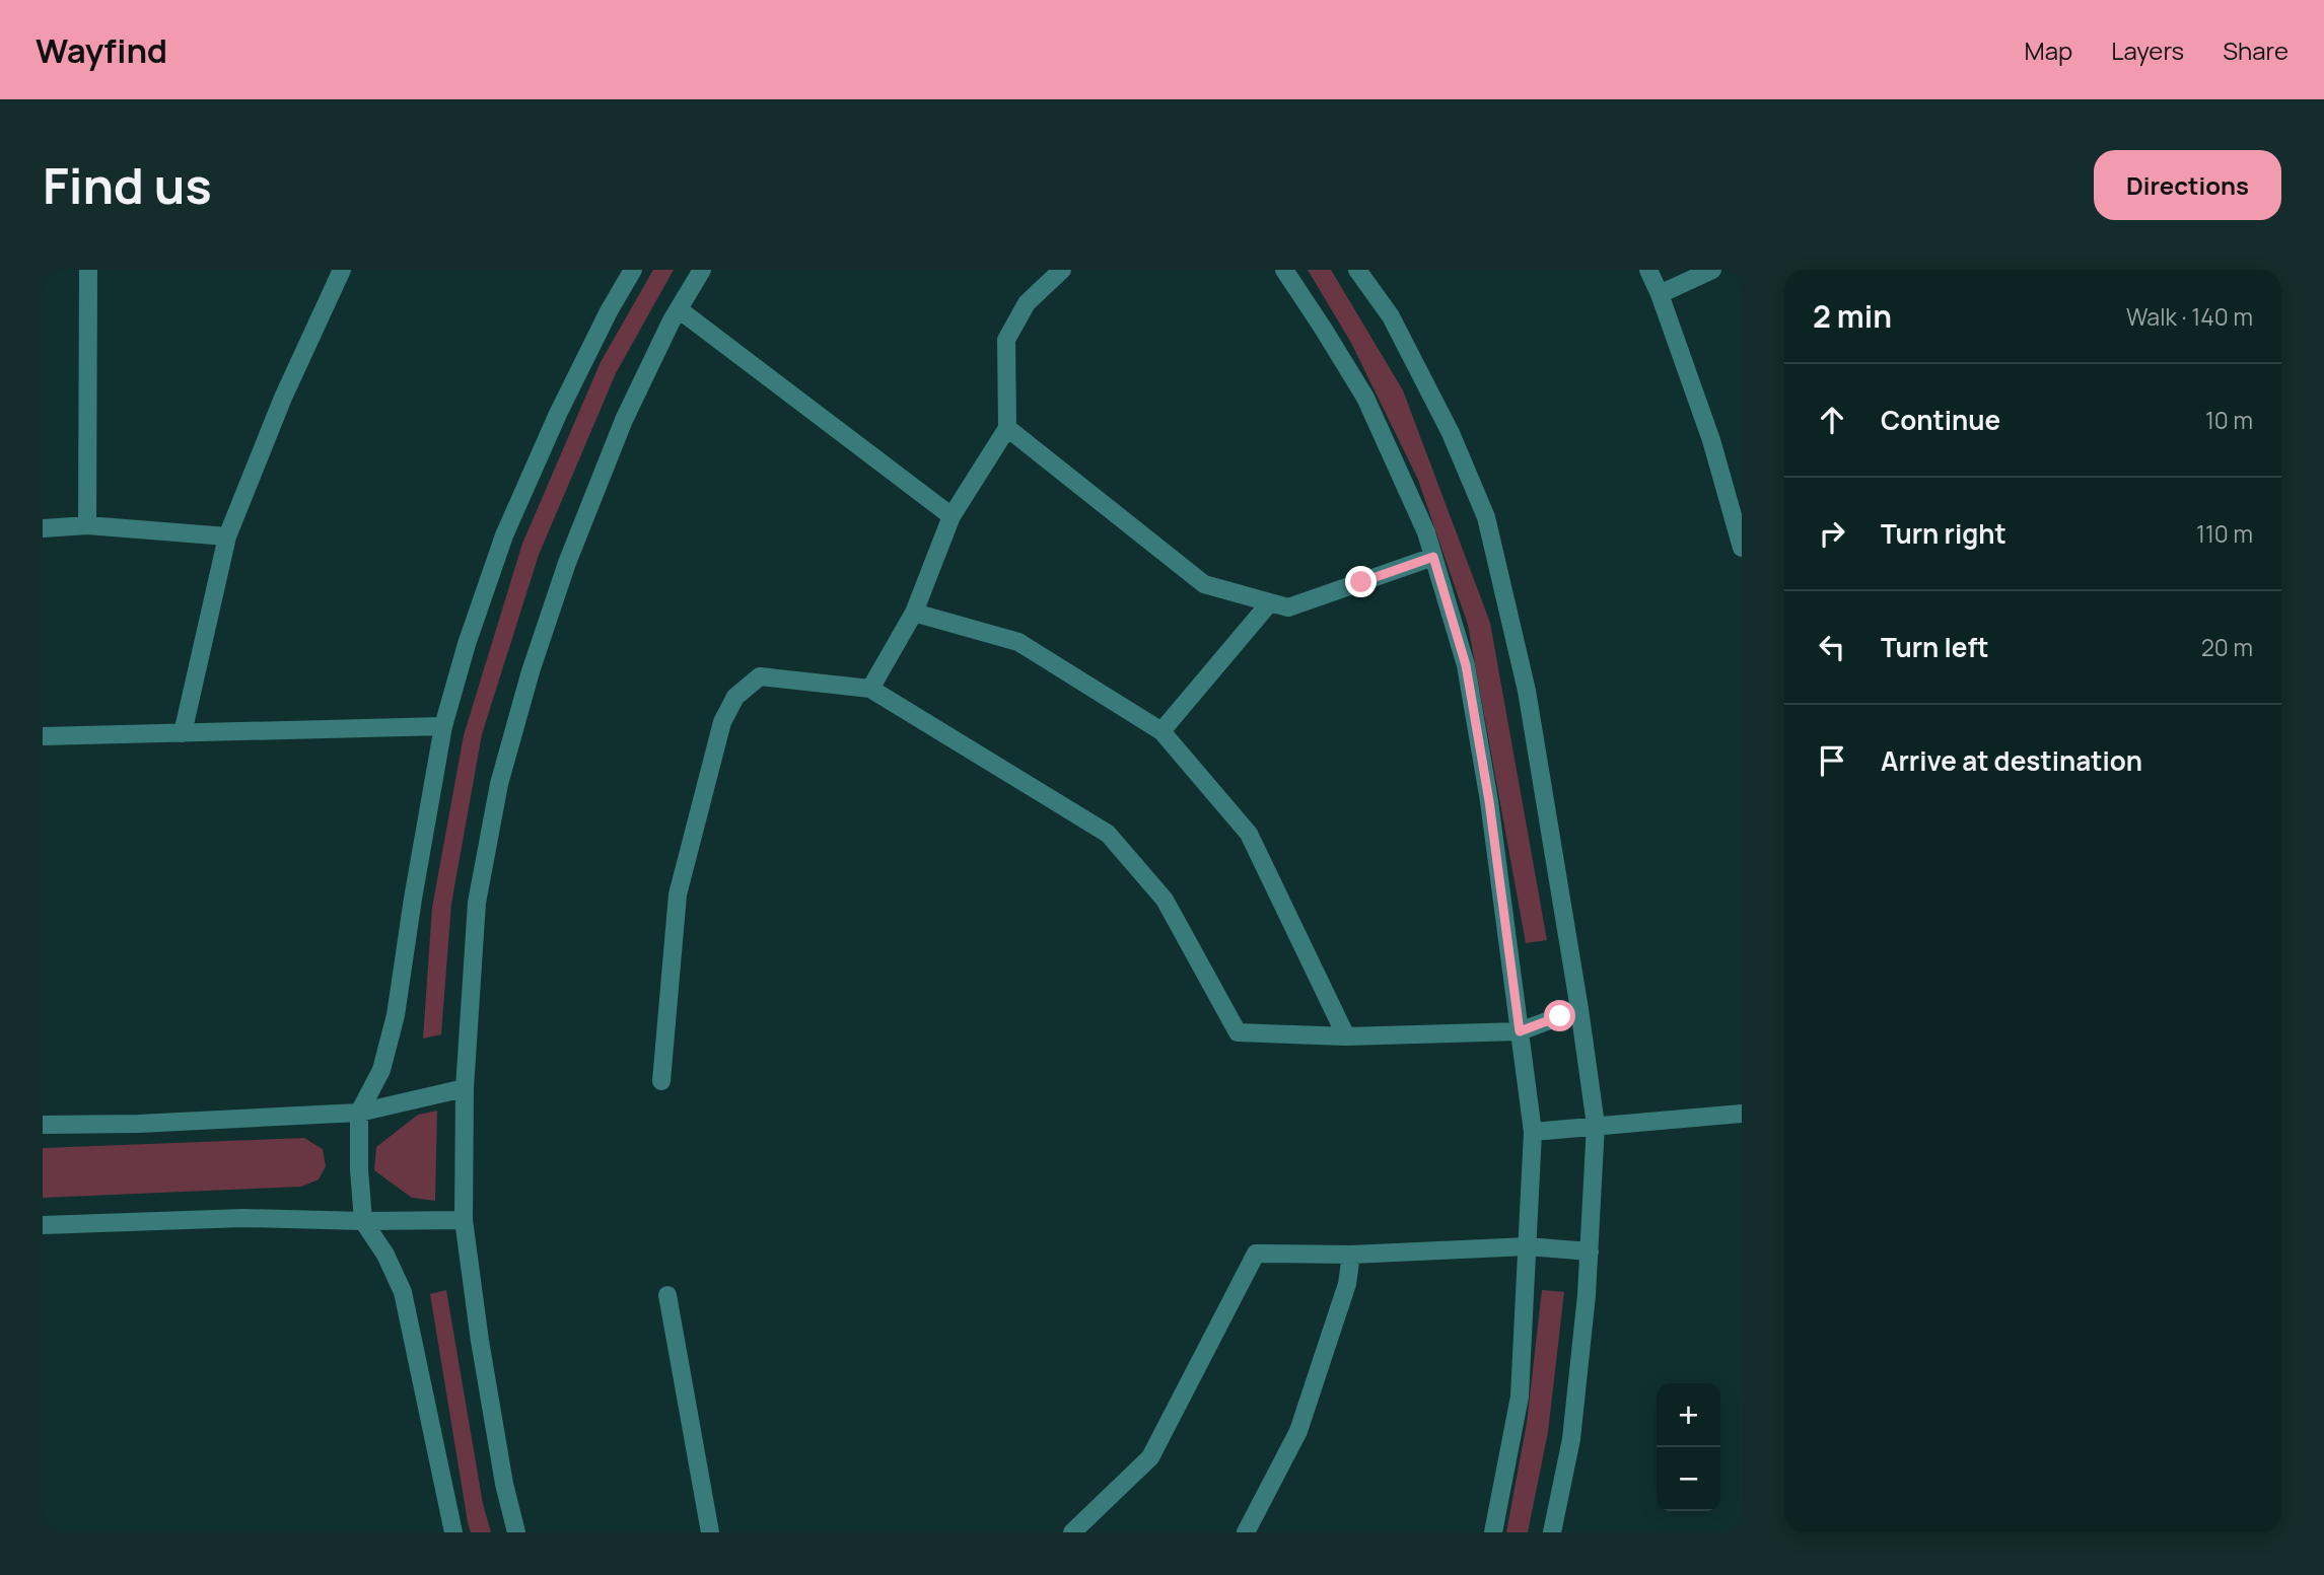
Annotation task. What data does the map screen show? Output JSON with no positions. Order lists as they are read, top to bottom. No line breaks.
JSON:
{"page":{"header":"Wayfind","nav":["Map","Layers","Share"],"buttons":"Directions","title":"Find us","heading":["2 min","Walk · 140 m"],"list":[["Continue","10 m"],["Turn right","110 m"],["Turn left","20 m"],"Arrive at destination"],"map_buttons":["+","−"]}}
